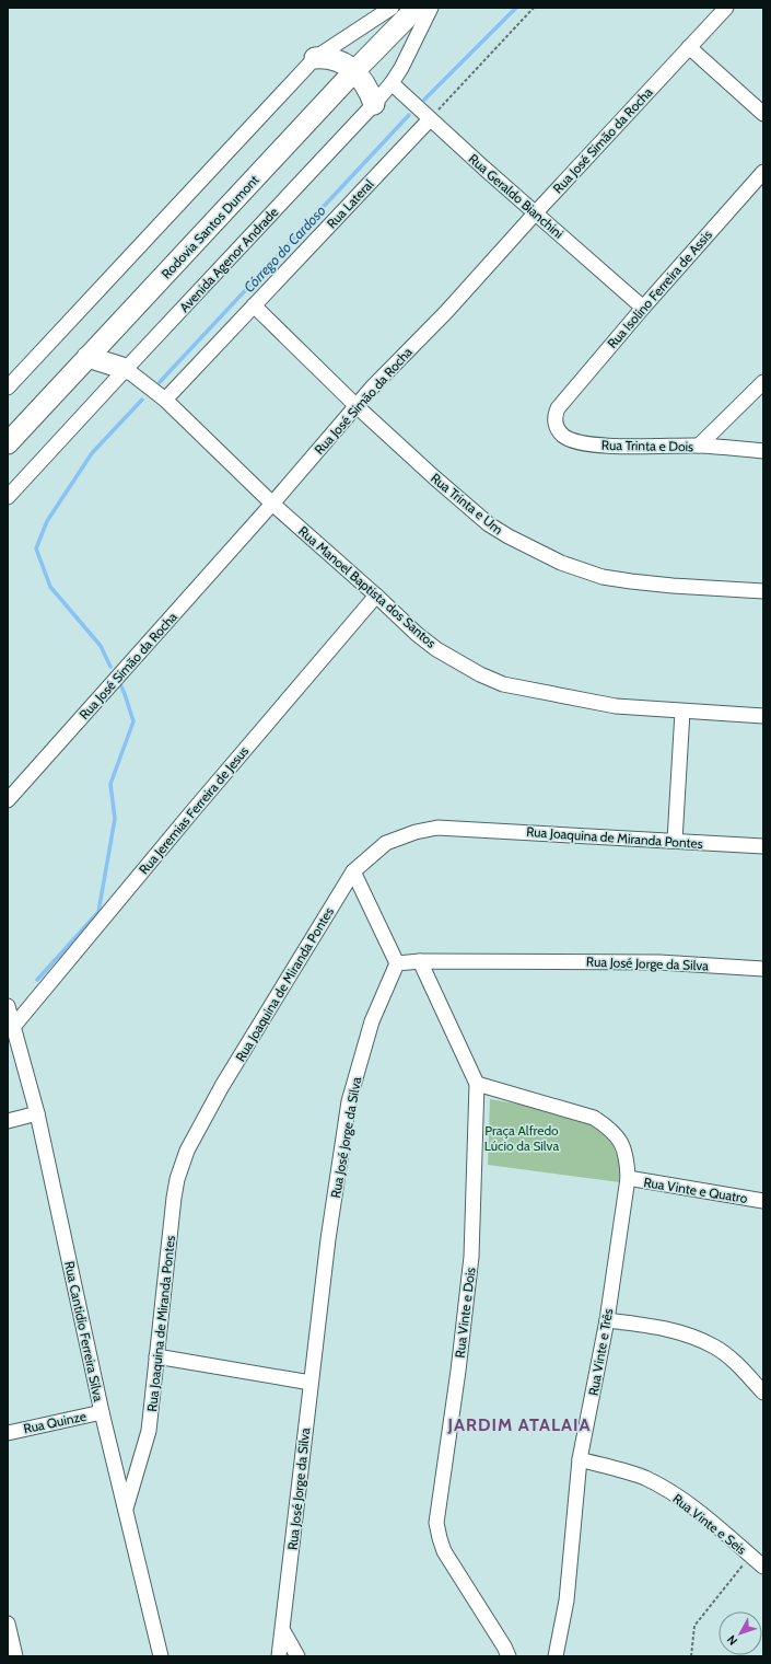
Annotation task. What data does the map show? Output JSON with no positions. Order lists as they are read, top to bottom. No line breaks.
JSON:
{"streets":{"highway":["Rodovia Santos Dumont"],"street":["Rua José Simão da Rocha","Rua Geraldo Bianchini","Rua Lateral","Avenida Agenor Andrade","Rua Isolino Ferreira de Assis","Rua Trinta e Dois","Rua Trinta e Um","Rua Manoel Baptista dos Santos","Rua Jeremias Ferreira de Jesus","Rua Joaquina de Miranda Pontes","Rua José Jorge da Silva","Rua Vinte e Quatro","Rua Vinte e Dois","Rua Cantidio Ferreira Silva","Rua Vinte e Três","Rua Quinze","Rua Vinte e Seis"]},"crossings":[["Rua José Simão da Rocha","Rua Geraldo Bianchini"],["Rua José Simão da Rocha","Rua Trinta e Um"],["Rua José Simão da Rocha","Rua Manoel Baptista dos Santos"],["Rua Geraldo Bianchini","Rua Lateral"],["Rua Geraldo Bianchini","Avenida Agenor Andrade"],["Rua Geraldo Bianchini","Rua Isolino Ferreira de Assis"],["Rua Lateral","Rua Trinta e Um"],["Rua Lateral","Rua Manoel Baptista dos Santos"],["Rodovia Santos Dumont","Avenida Agenor Andrade"],["Avenida Agenor Andrade","Rua Manoel Baptista dos Santos"],["Rua Isolino Ferreira de Assis","Rua Trinta e Dois"],["Rua Manoel Baptista dos Santos","Rua Jeremias Ferreira de Jesus"],["Rua Jeremias Ferreira de Jesus","Rua Cantidio Ferreira Silva"],["Rua Joaquina de Miranda Pontes","Rua Cantidio Ferreira Silva"],["Rua José Jorge da Silva","Rua Vinte e Dois"],["Rua Vinte e Quatro","Rua Vinte e Três"],["Rua Cantidio Ferreira Silva","Rua Quinze"],["Rua Vinte e Três","Rua Vinte e Seis"]],"districts":["JARDIM ATALAIA"],"water":["Córrego do Cardoso"],"parks":["Praça Alfredo Lúcio da Silva"],"north":"bottom left"}
